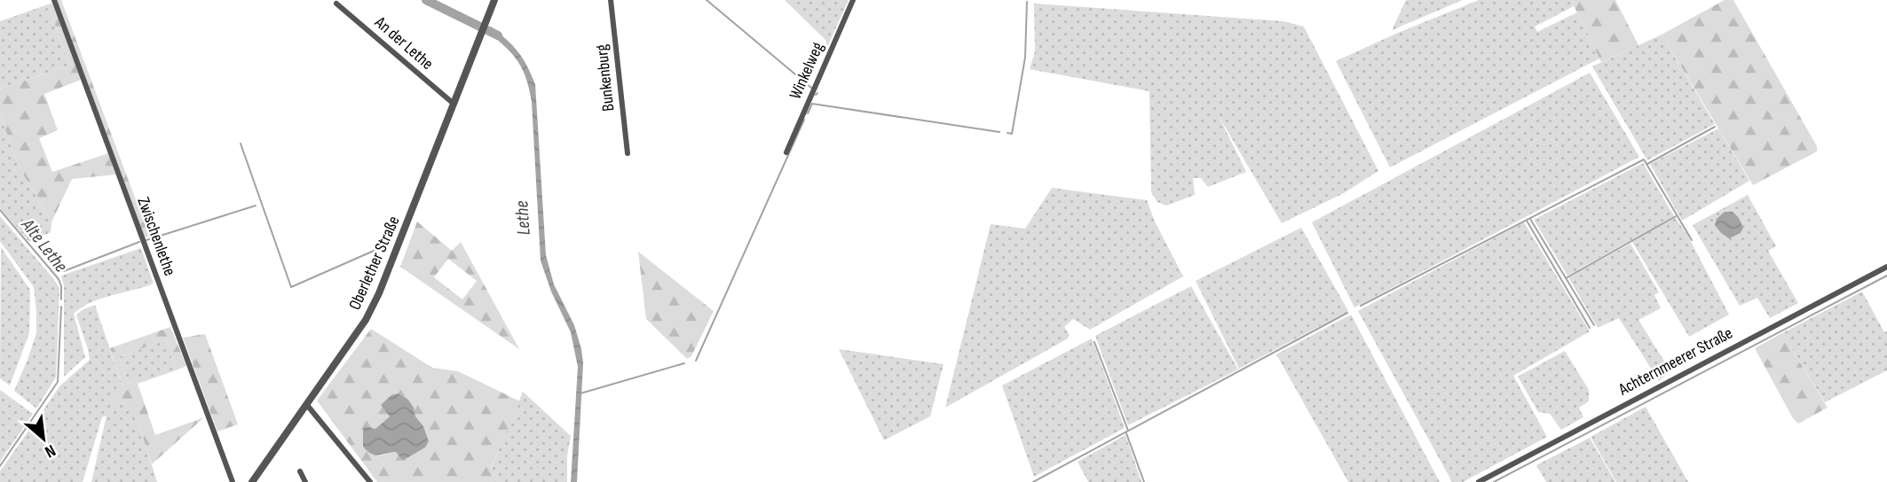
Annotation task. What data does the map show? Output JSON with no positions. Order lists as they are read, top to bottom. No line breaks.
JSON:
{"streets":{"street":["An der Lethe","Winkelweg","Bunkenburg","Zwischenlethe","Oberlether Straße","Achternmeerer Straße"]},"crossings":[["An der Lethe","Oberlether Straße"]],"water":["Lethe","Alte Lethe"],"north":"bottom right"}
